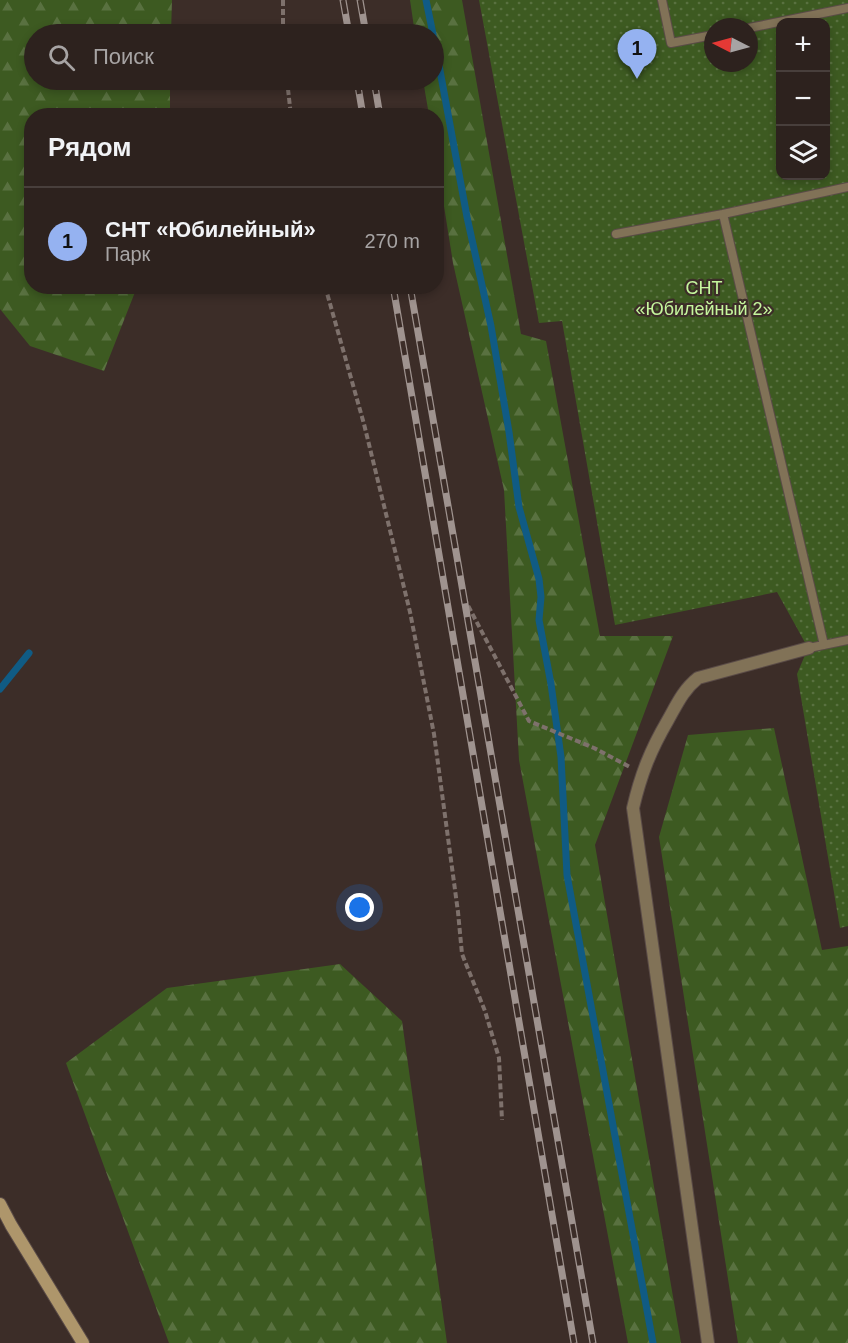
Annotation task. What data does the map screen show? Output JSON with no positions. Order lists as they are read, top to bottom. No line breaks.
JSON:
{"parks":["СНТ «Юбилейный 2»"],"north":"left","page":{"map_buttons":["+","−"],"search":"Поиск","pins":"1","heading":"Рядом","list":[{"mark":"1","name":"СНТ «Юбилейный»","note":"Парк","value":"270 m"}]}}
